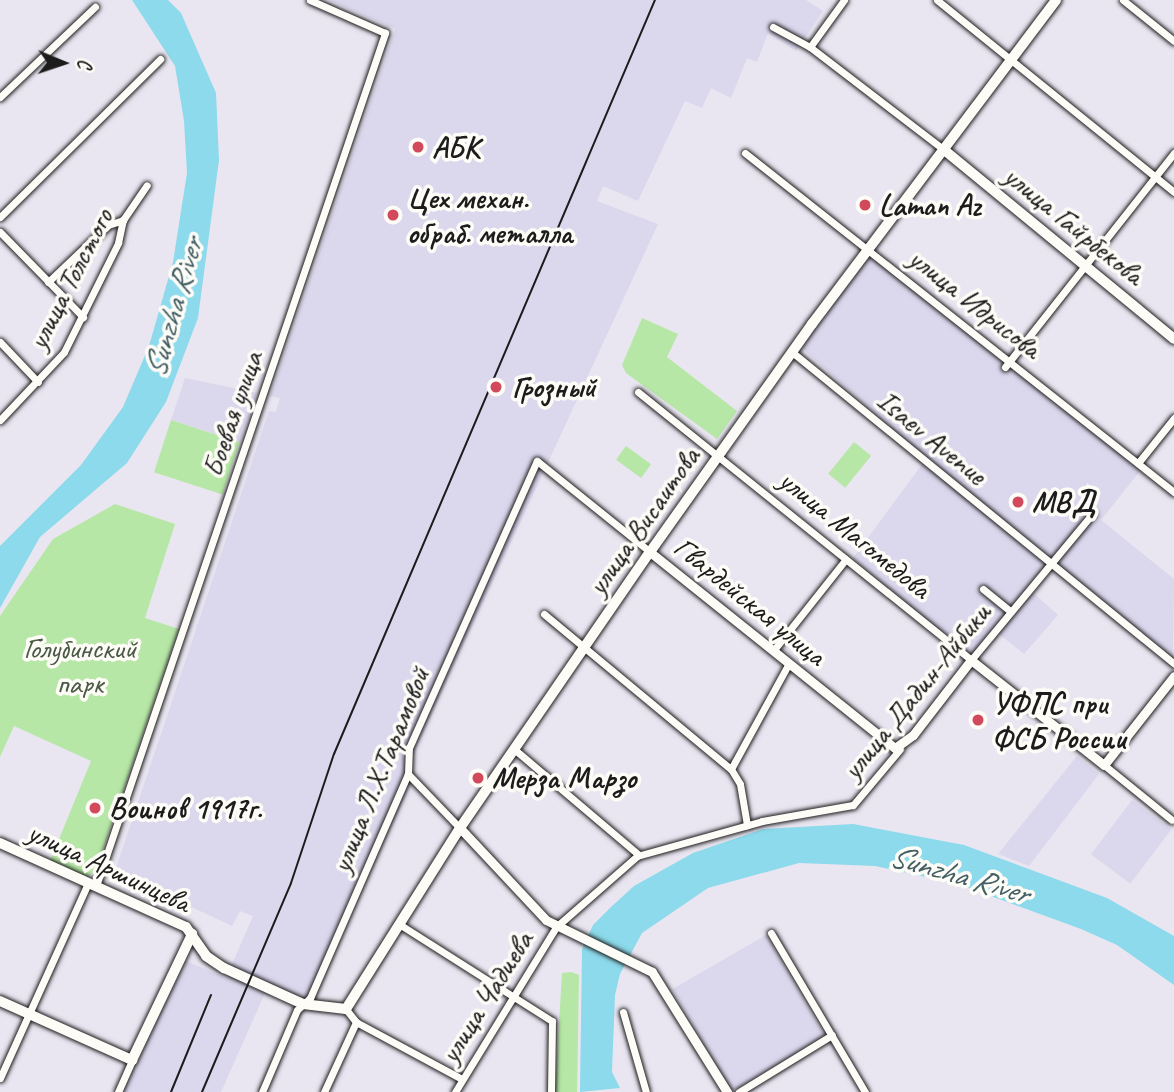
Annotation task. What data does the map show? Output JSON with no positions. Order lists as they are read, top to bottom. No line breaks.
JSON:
{"streets":{"main road":["улица Гайрбекова","улица Висаитова","улица Аршинцева"],"street":["улица Толстого","улица Идрисова","Боевая улица","Isaev Avenue","улица Магомедова","Гвардейская улица","улица Дадин-Айбики","улица Л.Х.Тарамовой","улица Чадиева"]},"crossings":[["улица Гайрбекова","улица Висаитова"],["улица Идрисова","улица Висаитова"],["Боевая улица","улица Аршинцева"],["Isaev Avenue","улица Висаитова"],["Isaev Avenue","улица Дадин-Айбики"],["улица Висаитова","улица Магомедова"],["улица Висаитова","Гвардейская улица"],["улица Висаитова","улица Аршинцева"],["улица Магомедова","улица Дадин-Айбики"],["Гвардейская улица","улица Дадин-Айбики"],["Гвардейская улица","улица Л.Х.Тарамовой"],["улица Дадин-Айбики","улица Чадиева"],["улица Л.Х.Тарамовой","улица Аршинцева"]],"water":["Sunzha River"],"parks":["Голубинский парк"],"places":["АБК","Laman Az","Цех механ. обраб. металла","Грозный","МВД","УФПС при ФСБ России","Мерза Марзо","Воинов 1917г."],"north":"right"}
